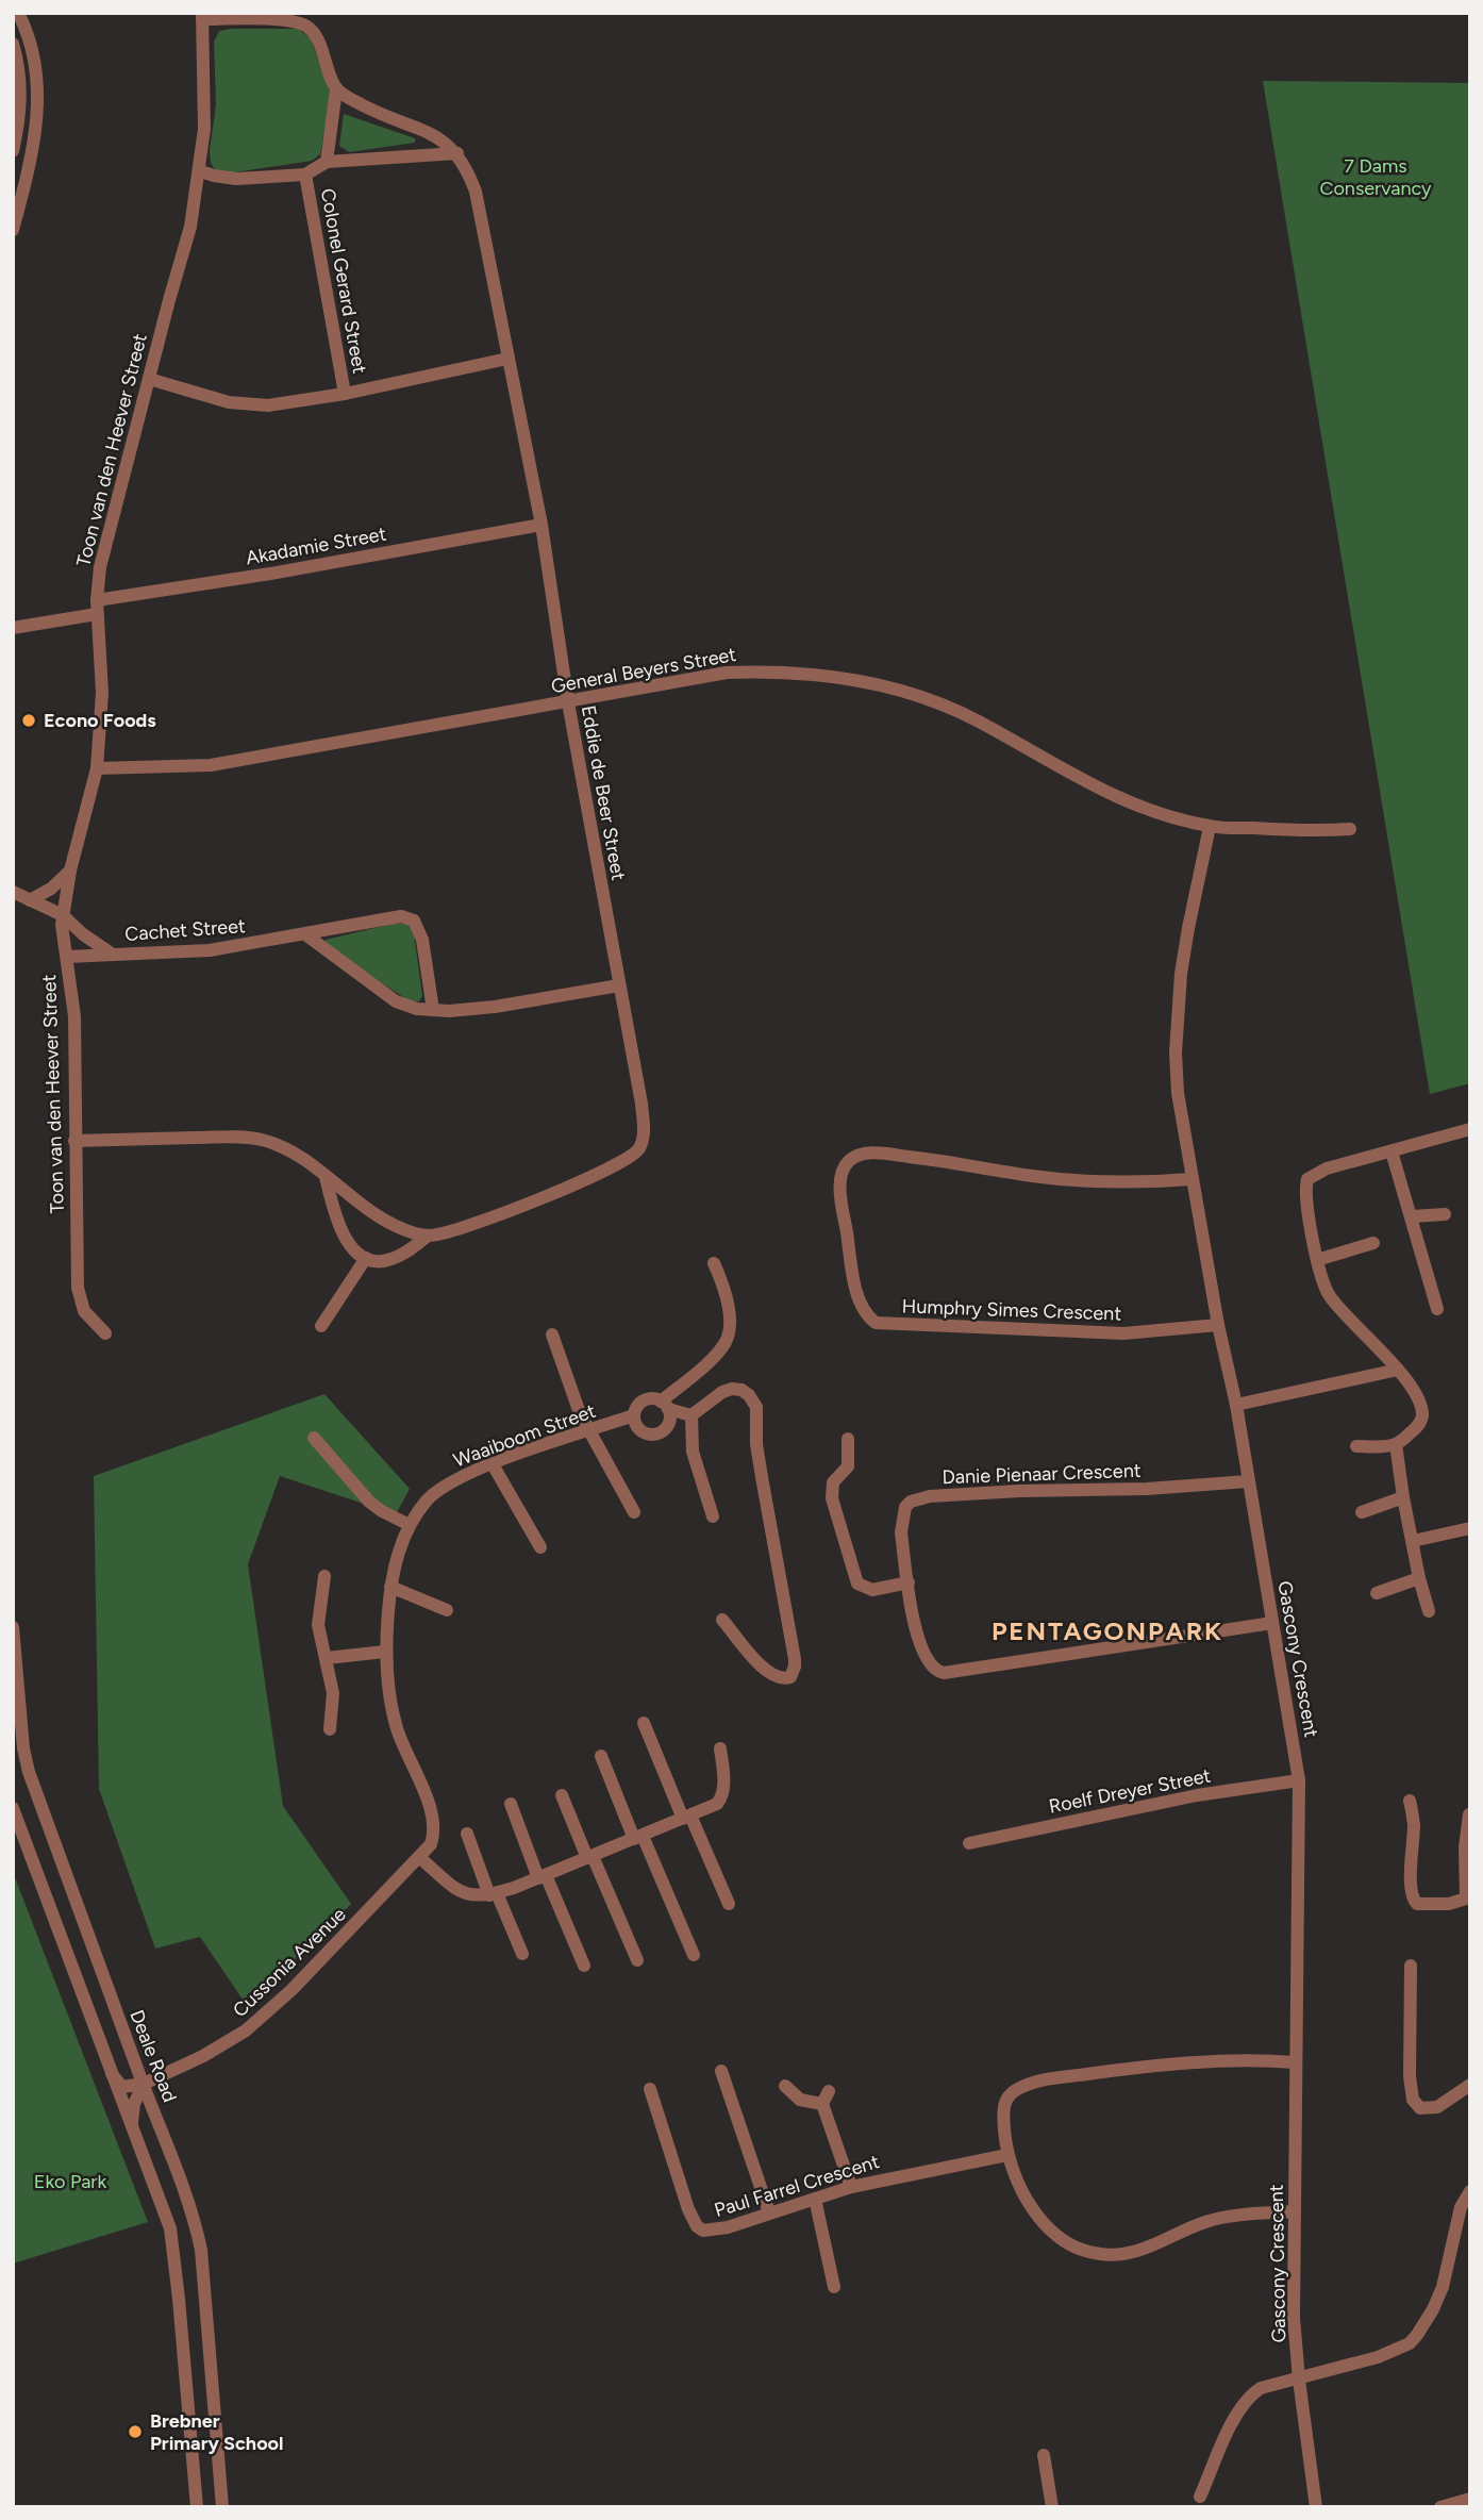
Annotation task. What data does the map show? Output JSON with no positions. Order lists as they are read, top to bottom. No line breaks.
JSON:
{"streets":{"street":["Colonel Gerard Street","Toon van den Heever Street","Akadamie Street","General Beyers Street","Eddie de Beer Street","Cachet Street","Humphry Simes Crescent","Waaiboom Street","Danie Pienaar Crescent","Gascony Crescent","Roelf Dreyer Street","Cussonia Avenue","Deale Road","Paul Farrel Crescent"]},"crossings":[["Toon van den Heever Street","Akadamie Street"],["Toon van den Heever Street","General Beyers Street"],["Toon van den Heever Street","Cachet Street"],["Akadamie Street","Eddie de Beer Street"],["General Beyers Street","Eddie de Beer Street"],["General Beyers Street","Gascony Crescent"],["Humphry Simes Crescent","Gascony Crescent"],["Waaiboom Street","Cussonia Avenue"],["Danie Pienaar Crescent","Gascony Crescent"],["Gascony Crescent","Roelf Dreyer Street"],["Cussonia Avenue","Deale Road"]],"districts":["PENTAGONPARK"],"parks":["7 Dams Conservancy","Eko Park"],"places":["Econo Foods","Brebner Primary School"]}
